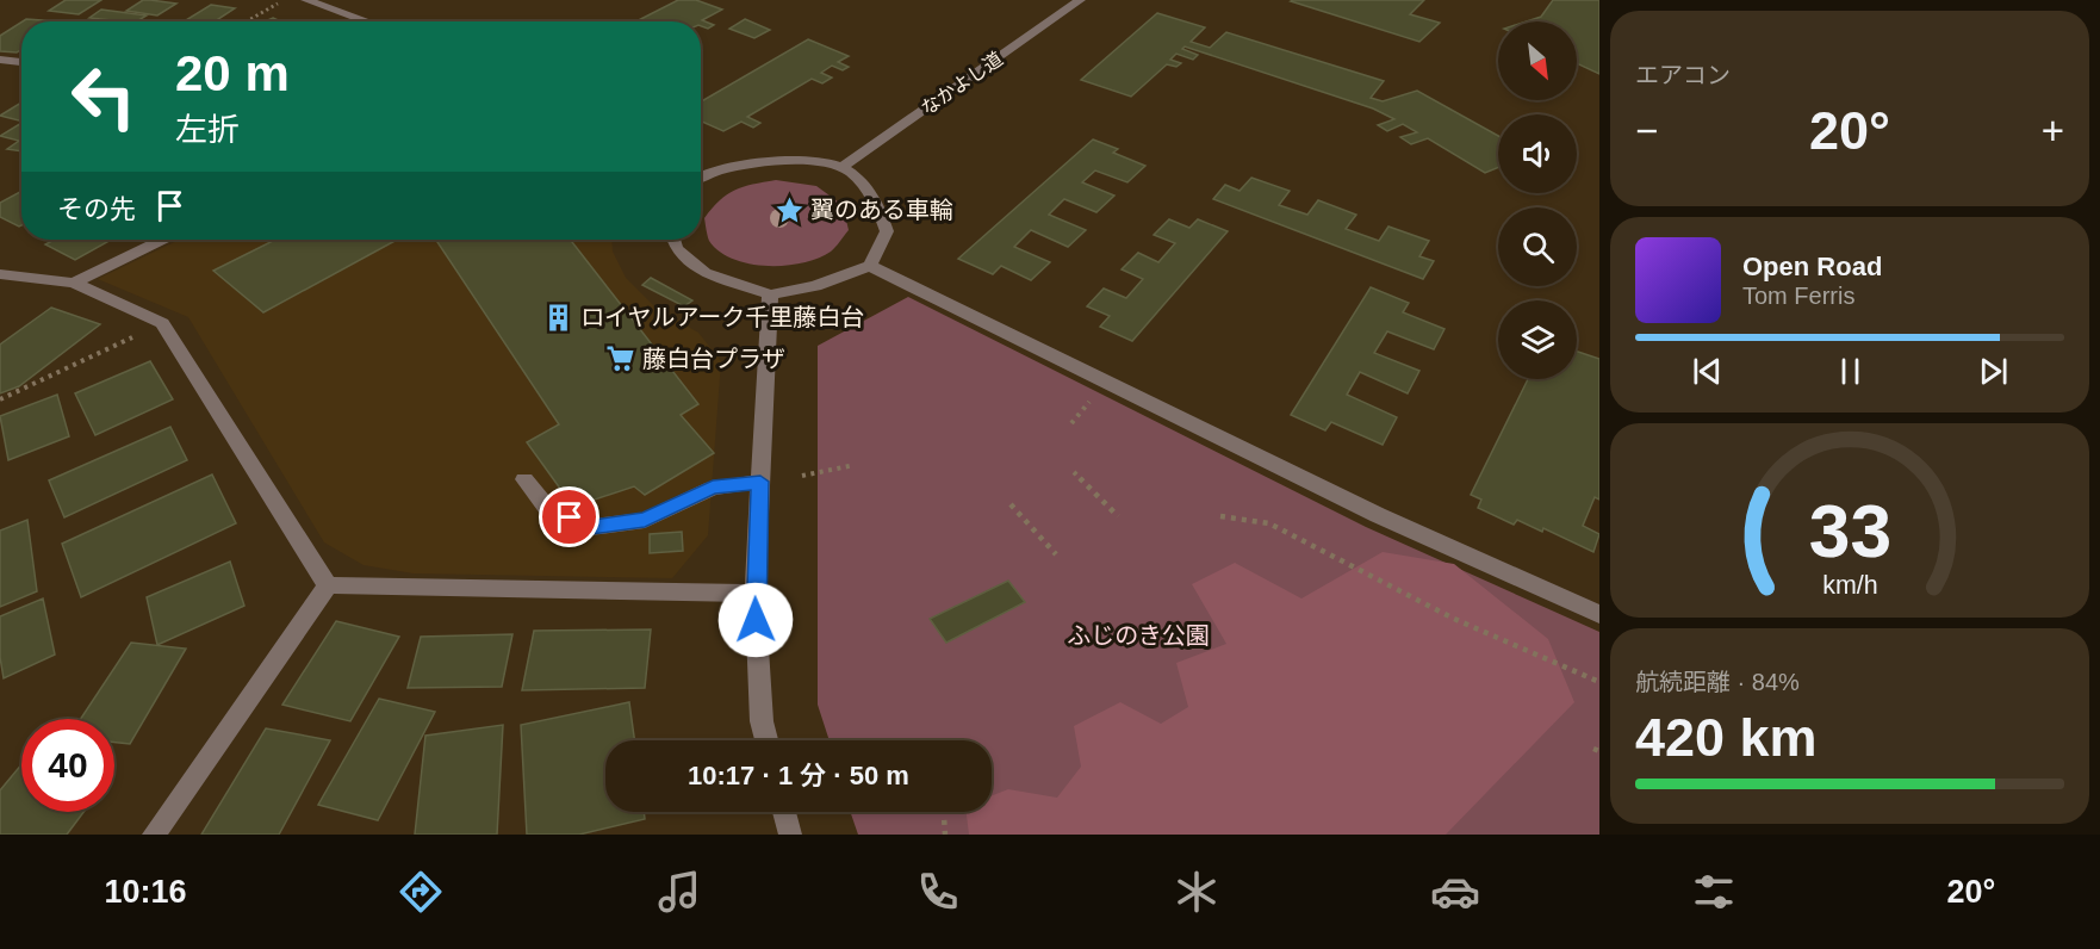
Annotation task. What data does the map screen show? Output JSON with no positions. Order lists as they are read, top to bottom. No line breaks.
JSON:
{"streets":{"street":["なかよし道"]},"parks":["ふじのき公園"],"places":{"place":["翼のある車輪"],"building":["ロイヤルアーク千里藤白台"],"supermarket":["藤白台プラザ"]},"north":"bottom right","page":{"tile":["エアコン",["航続距離 · 84%","420 km"]],"turn":["20 m","左折"],"heat":["−","20°","+"],"then":"その先","song":["Open Road","Tom Ferris"],"limit":"40","trip":"10:17 · 1 分 · 50 m","tabs":["10:16","20°"],"gauge":["33","km/h"]}}
